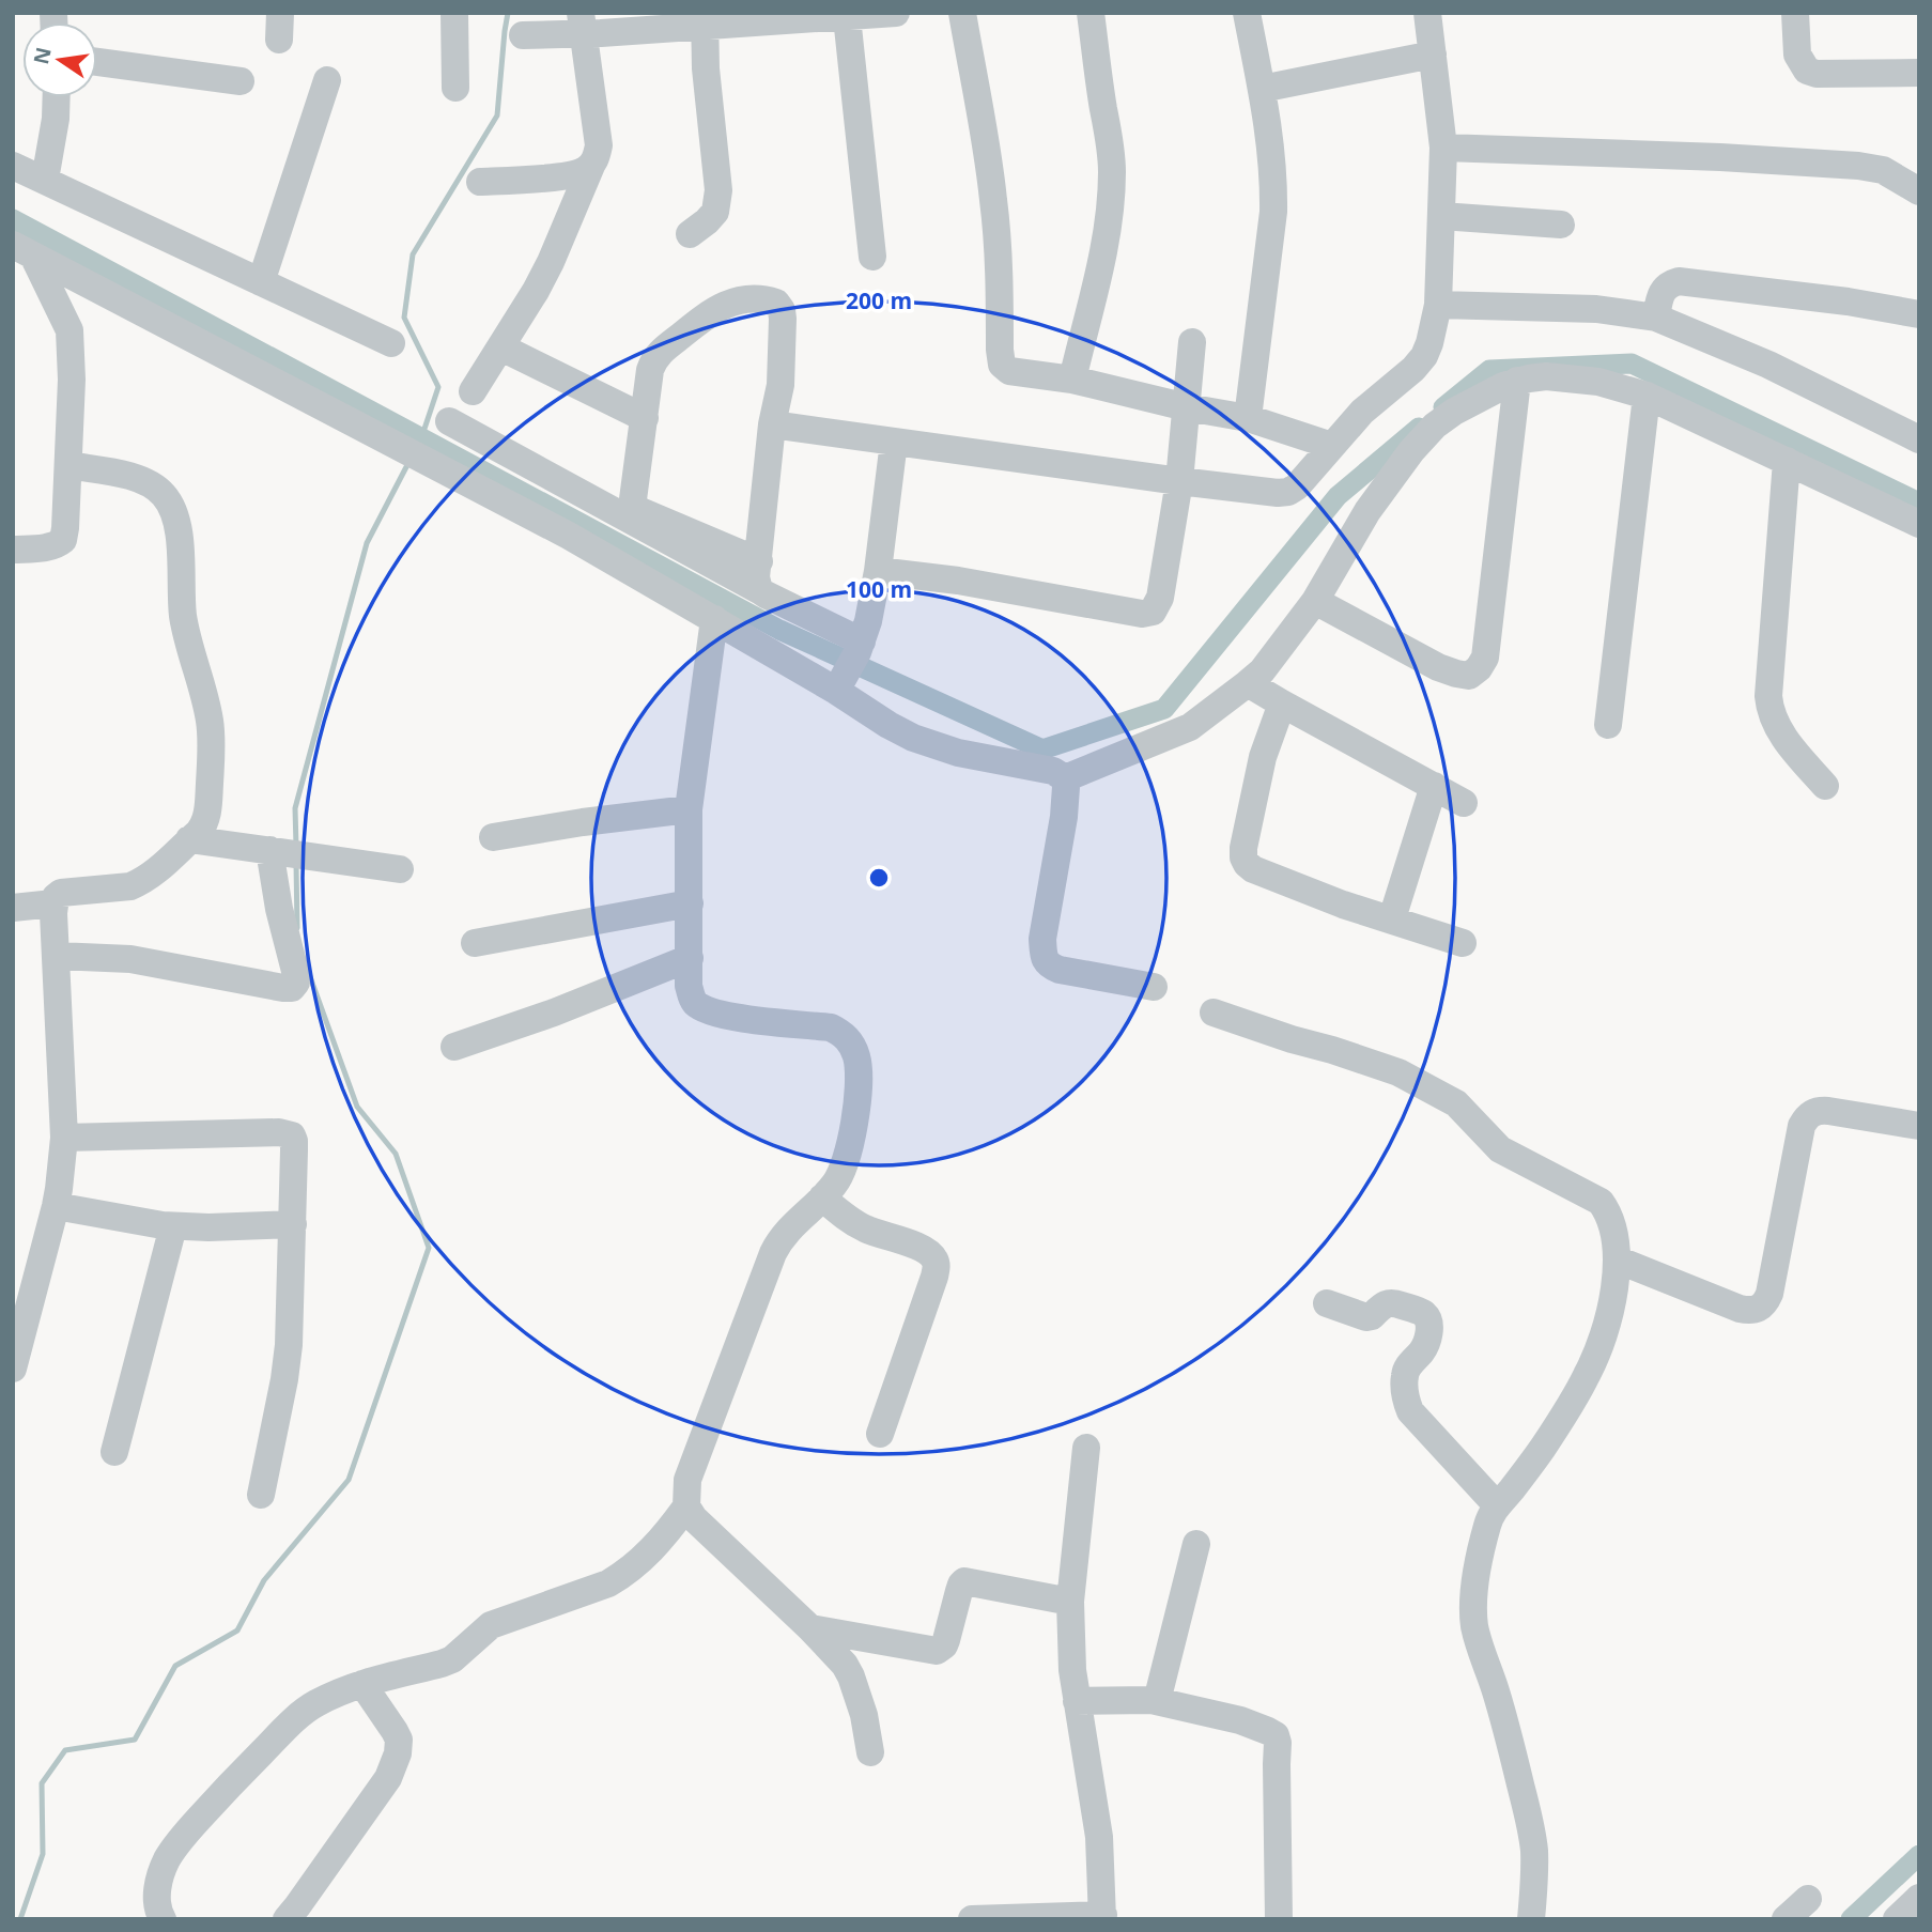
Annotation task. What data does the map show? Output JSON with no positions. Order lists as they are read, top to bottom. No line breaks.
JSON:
{"north":"left","rings":["200 m","100 m"]}
